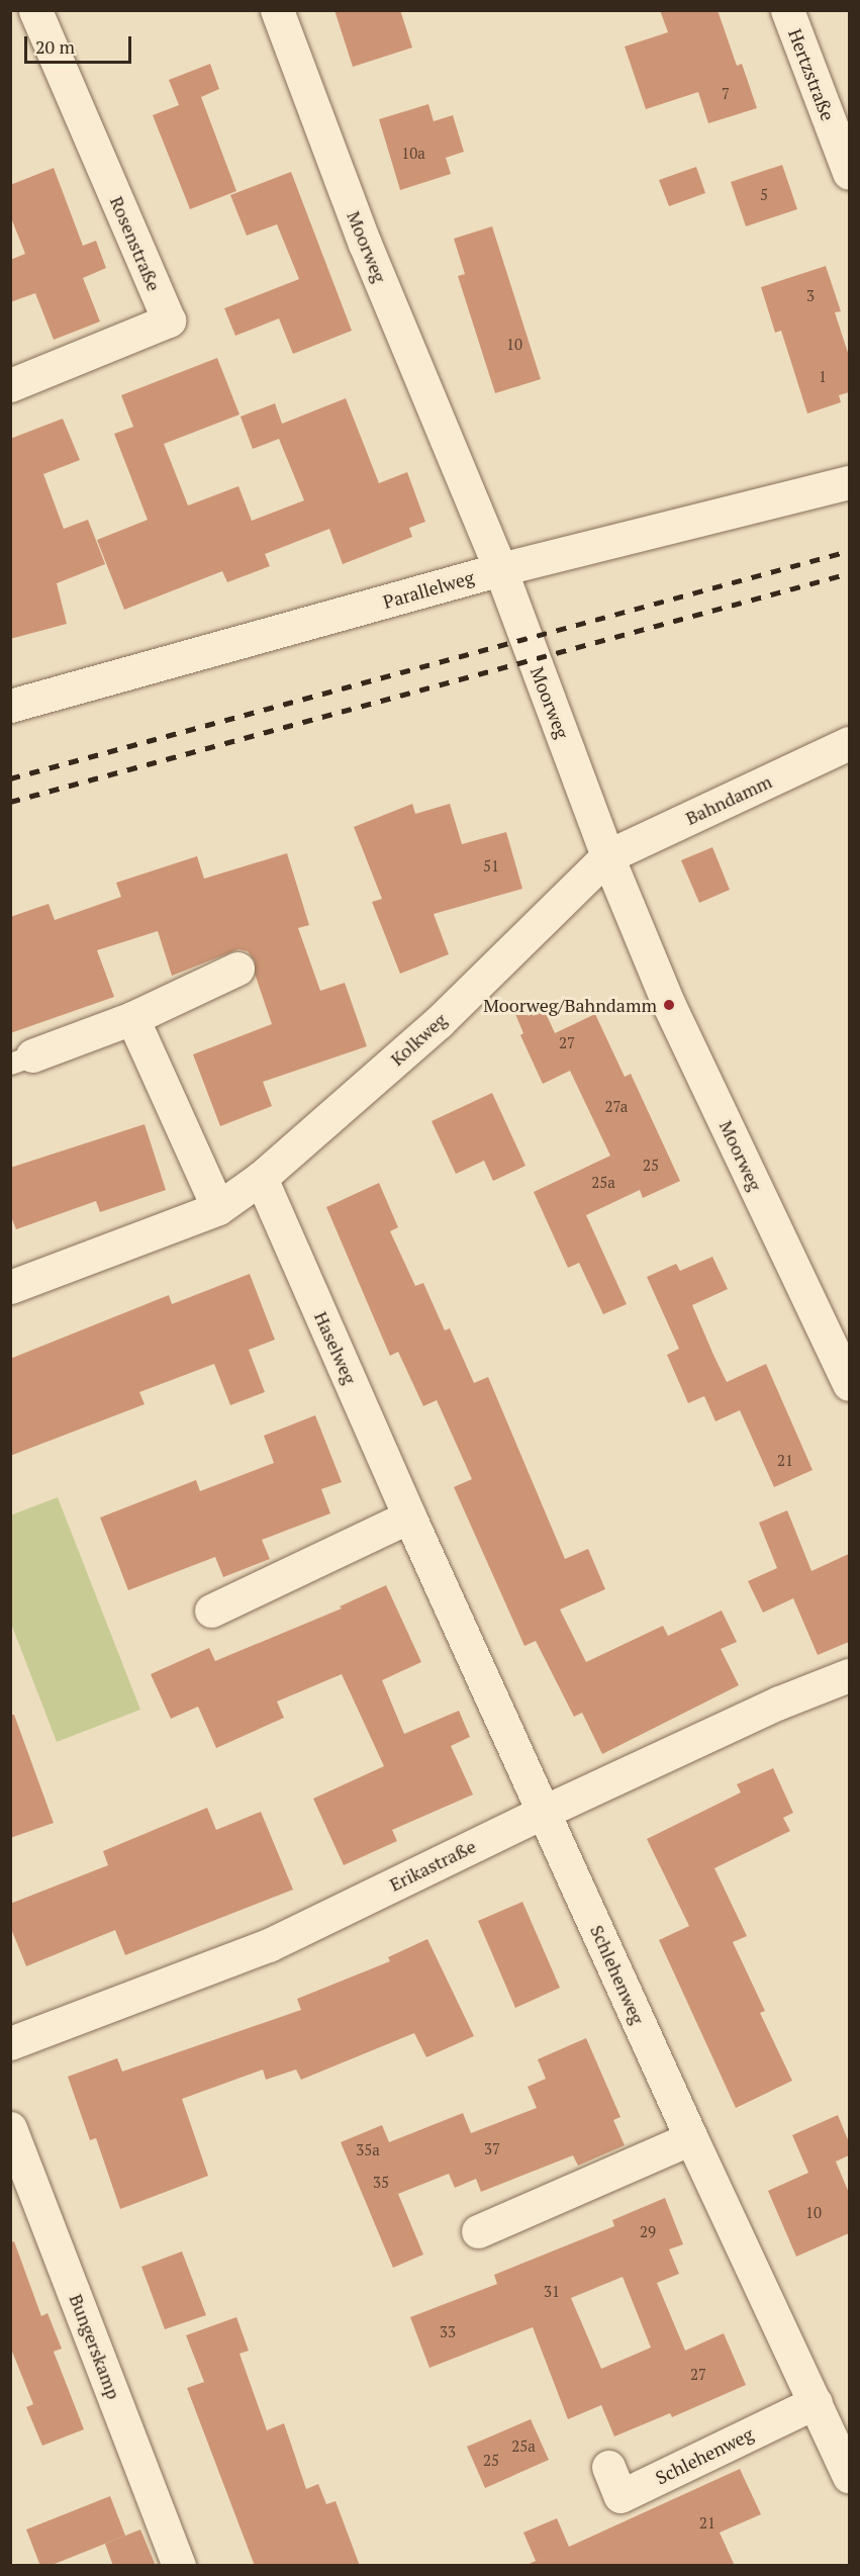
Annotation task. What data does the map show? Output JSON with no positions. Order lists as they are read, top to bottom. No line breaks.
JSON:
{"streets":{"street":["Hertzstraße","Rosenstraße","Moorweg","Parallelweg","Bahndamm","Kolkweg","Haselweg","Erikastraße","Schlehenweg","Bungerskamp"]},"crossings":[["Moorweg","Parallelweg"],["Moorweg","Bahndamm"],["Moorweg","Kolkweg"],["Bahndamm","Kolkweg"],["Kolkweg","Haselweg"],["Haselweg","Erikastraße"],["Haselweg","Schlehenweg"],["Erikastraße","Schlehenweg"]],"places":["Moorweg/Bahndamm"],"house_numbers":["7","10a","5","3","10","1","51","27","27a","25","25a","21","37","35a","35","10","29","31","33","27","25a","25","21"],"scale_bar":"20 m"}
